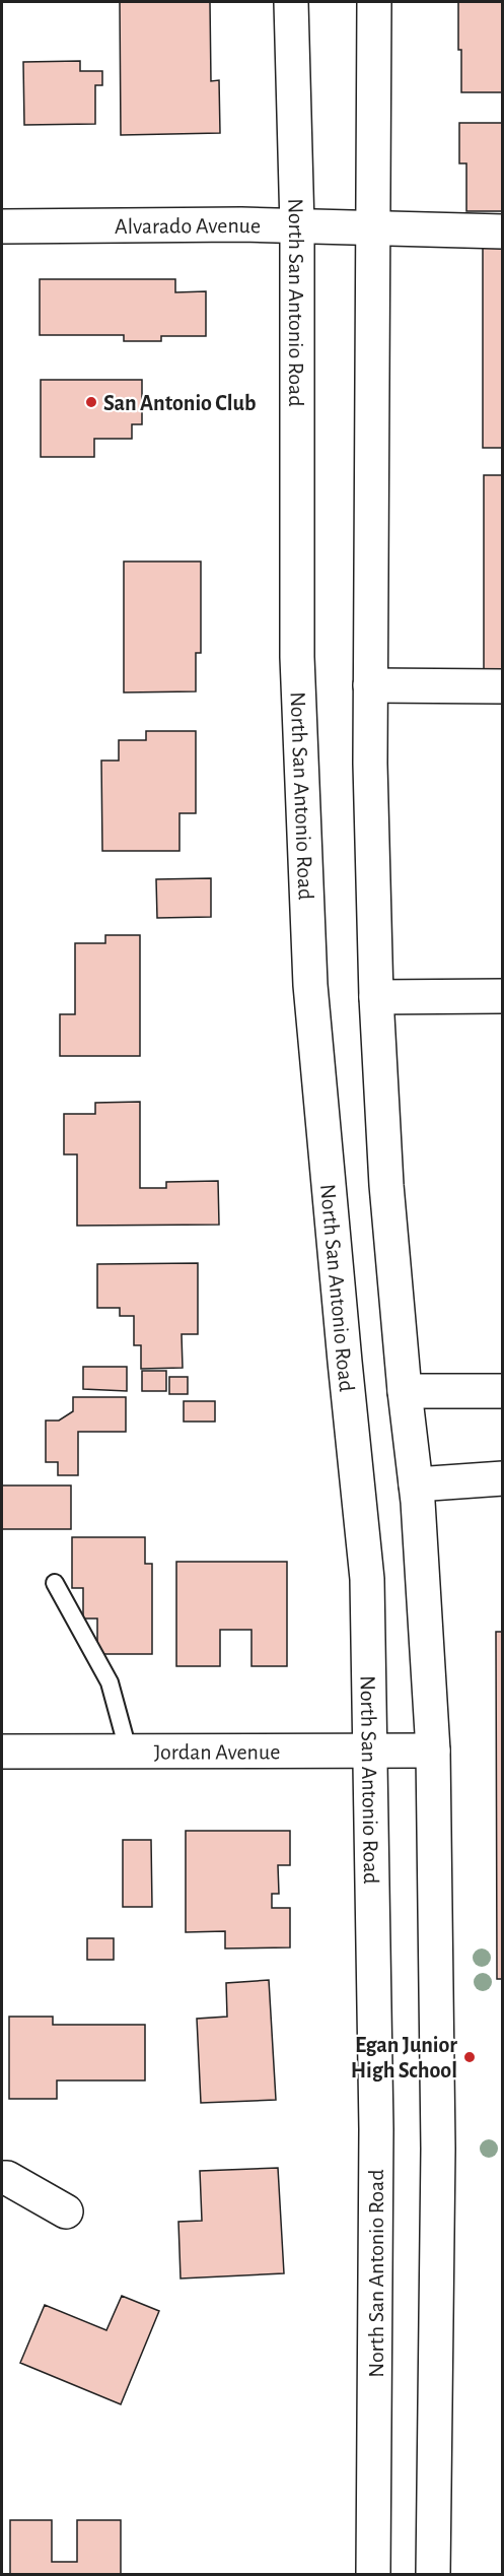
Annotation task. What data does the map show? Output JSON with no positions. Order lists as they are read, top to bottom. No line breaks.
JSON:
{"streets":{"main road":["Alvarado Avenue","North San Antonio Road","Jordan Avenue"]},"crossings":[["Alvarado Avenue","North San Antonio Road"],["North San Antonio Road","Jordan Avenue"]],"places":["San Antonio Club","Egan Junior High School"]}
